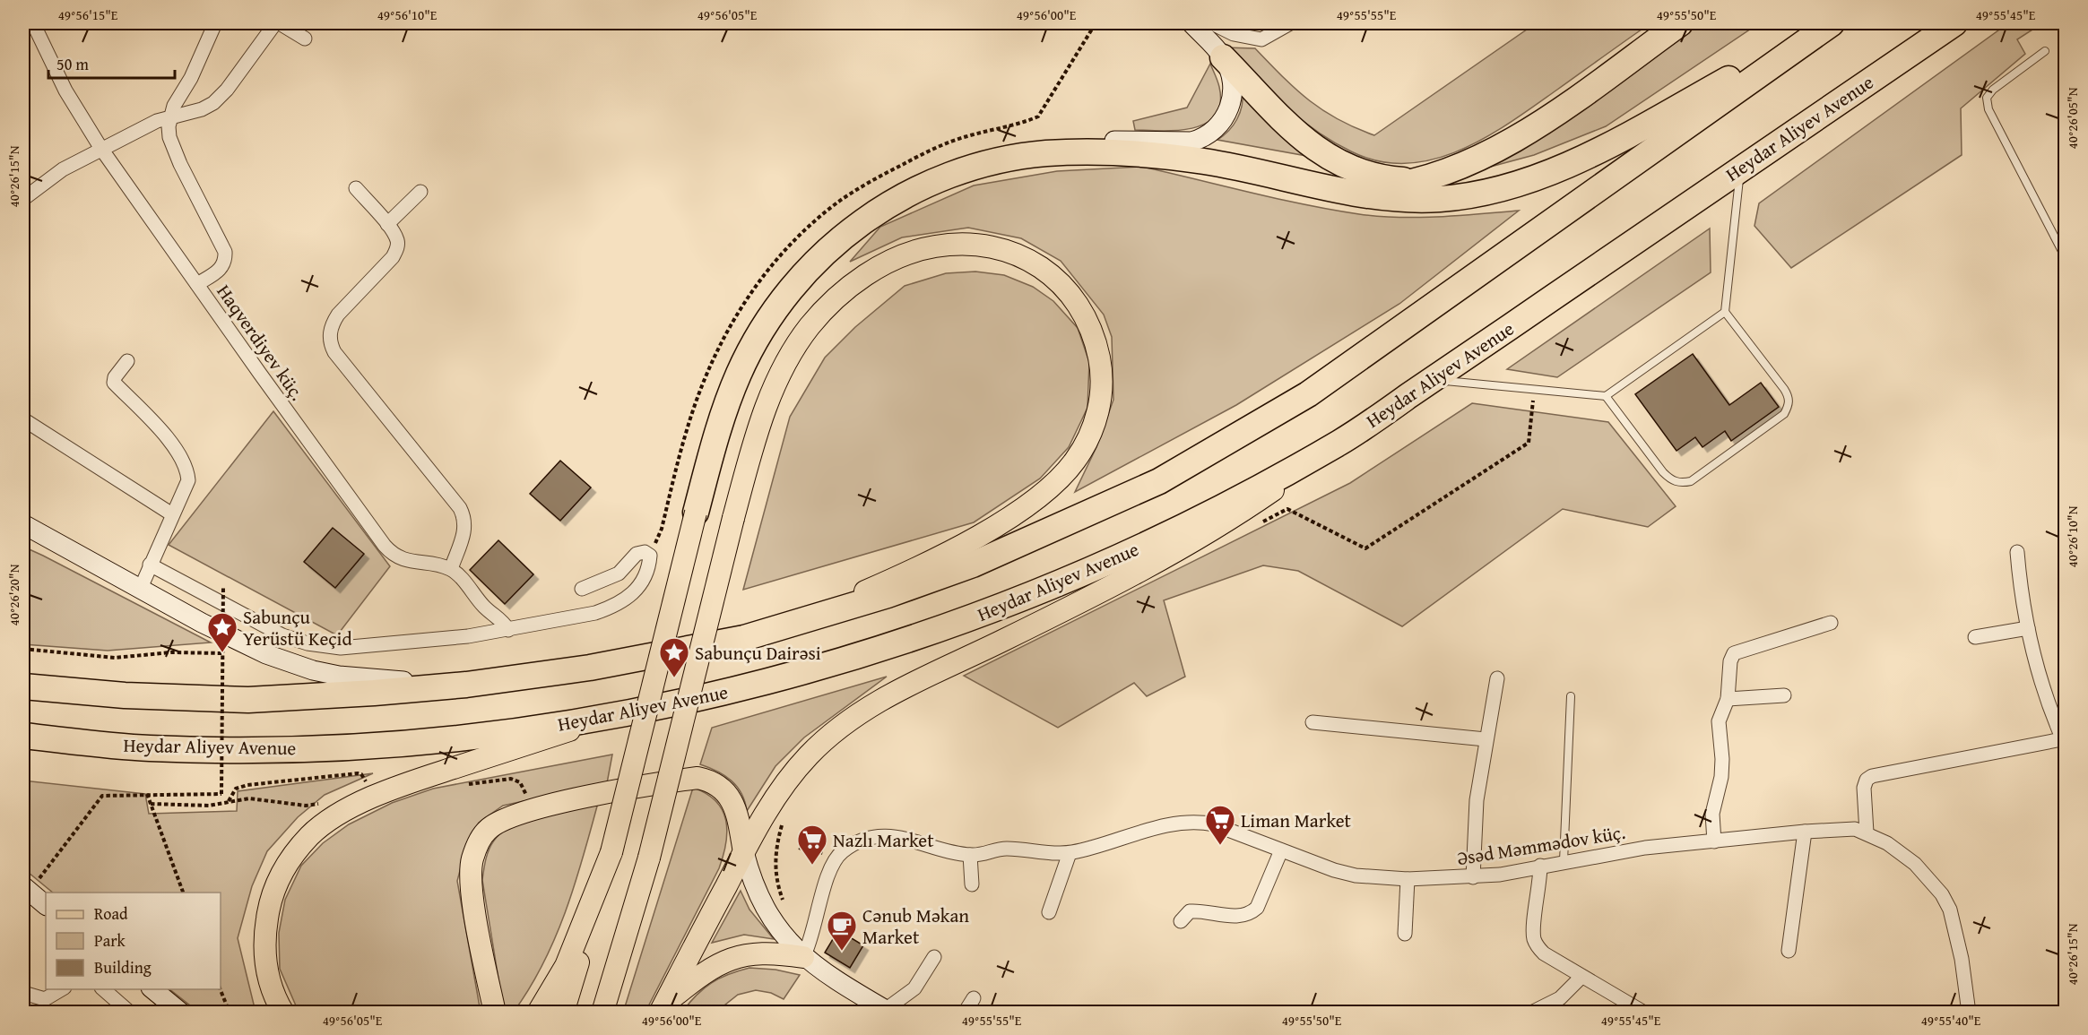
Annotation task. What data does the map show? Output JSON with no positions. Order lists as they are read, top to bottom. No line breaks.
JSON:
{"streets":{"highway":["Heydar Aliyev Avenue"],"street":["Haqverdiyev küç.","Əsəd Məmmədov küç."]},"places":{"place":["Sabunçu Yerüstü Keçid","Sabunçu Dairəsi"],"supermarket":["Liman Market","Nazlı Market"],"cafe":["Cənub Məkan Market"]},"legend":["Road","Park","Building"],"scale_bar":"50 m","coordinates":["49°56'15\"E","49°56'10\"E","49°56'05\"E","49°56'00\"E","49°55'55\"E","49°55'50\"E","49°55'45\"E","40°26'05\"N","40°26'15\"N","40°26'10\"N","40°26'20\"N","49°55'40\"E"]}
